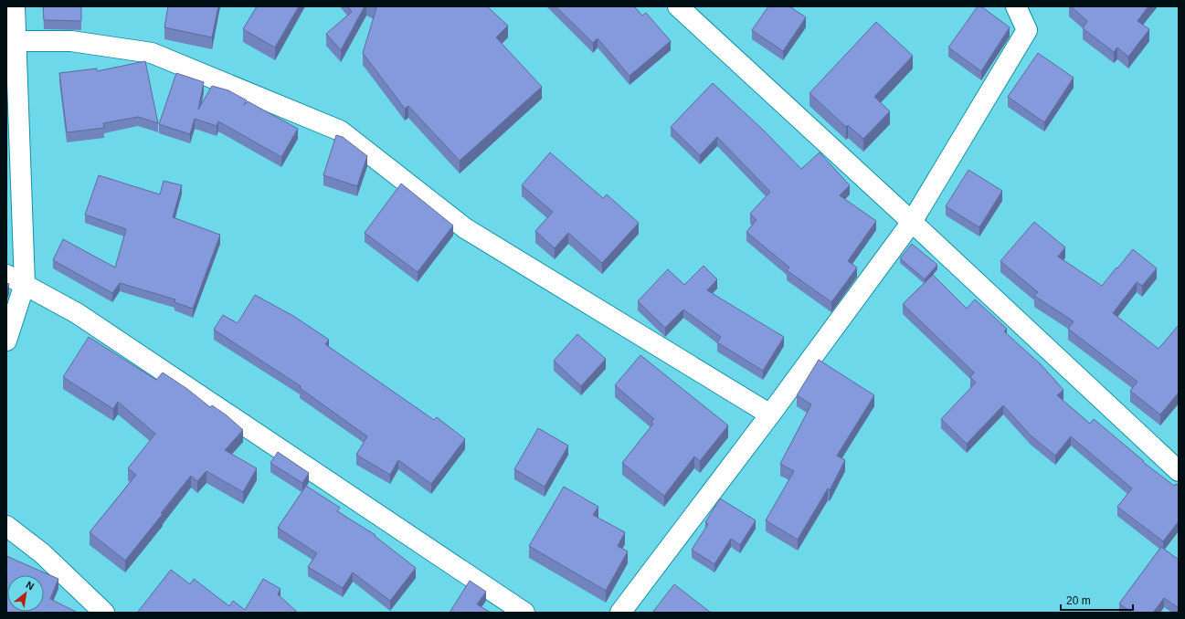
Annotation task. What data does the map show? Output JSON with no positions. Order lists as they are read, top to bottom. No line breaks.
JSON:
{"scale_bar":"20 m","north":"top right"}
